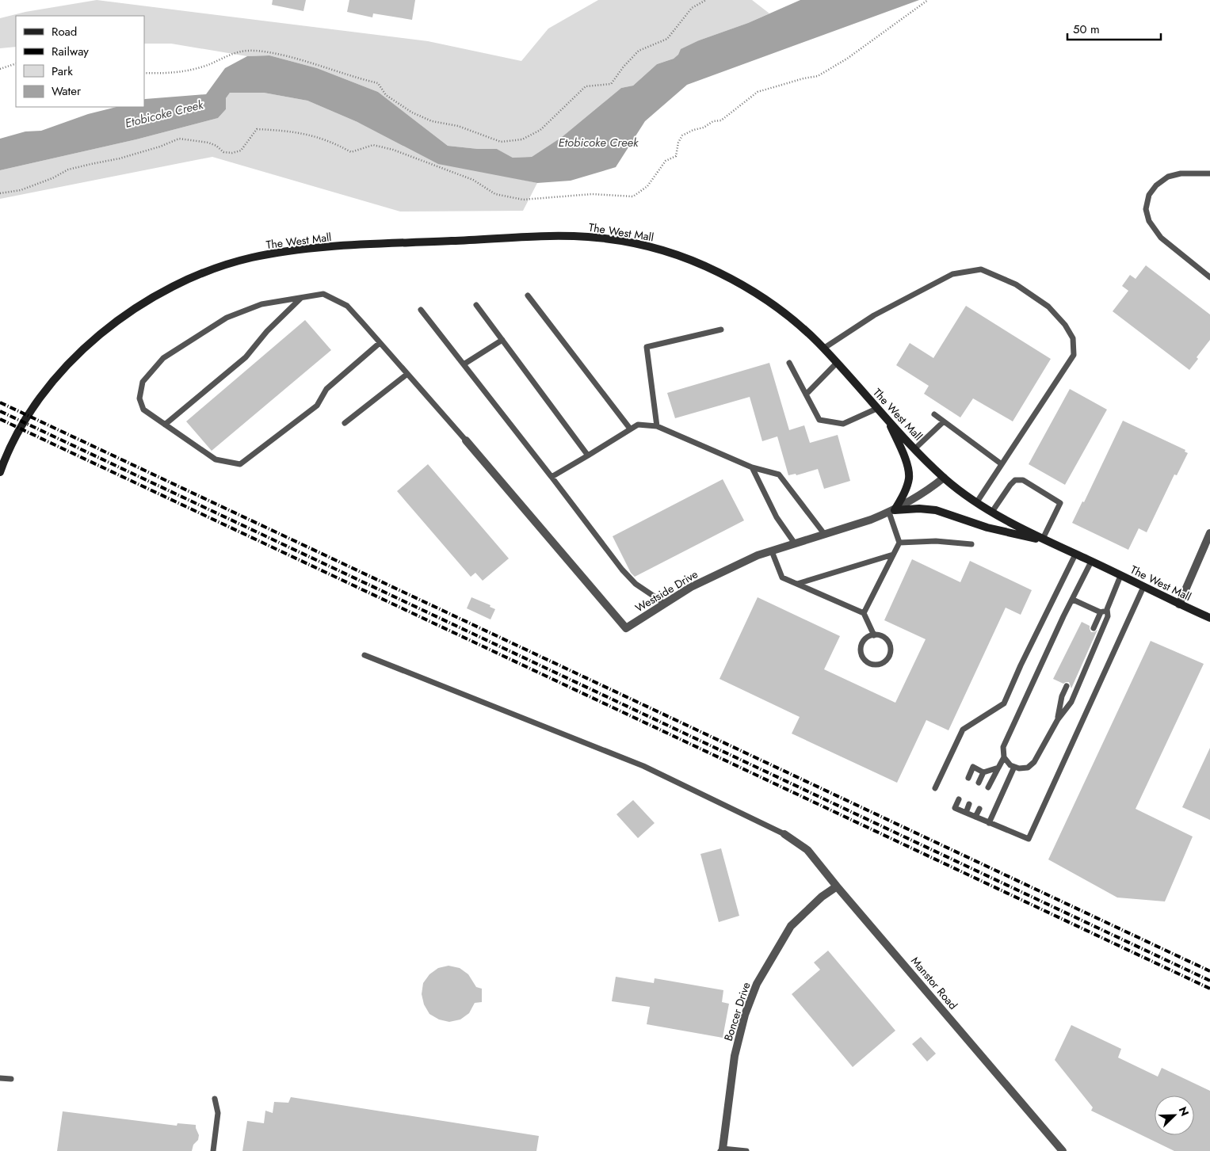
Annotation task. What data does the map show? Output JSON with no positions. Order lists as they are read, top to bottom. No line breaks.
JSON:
{"streets":{"main road":["The West Mall"],"street":["Westside Drive","Manstor Road","Boncer Drive"]},"crossings":[["The West Mall","Westside Drive"],["Manstor Road","Boncer Drive"]],"water":["Etobicoke Creek"],"legend":["Road","Railway","Park","Water"],"scale_bar":"50 m","north":"top right"}
